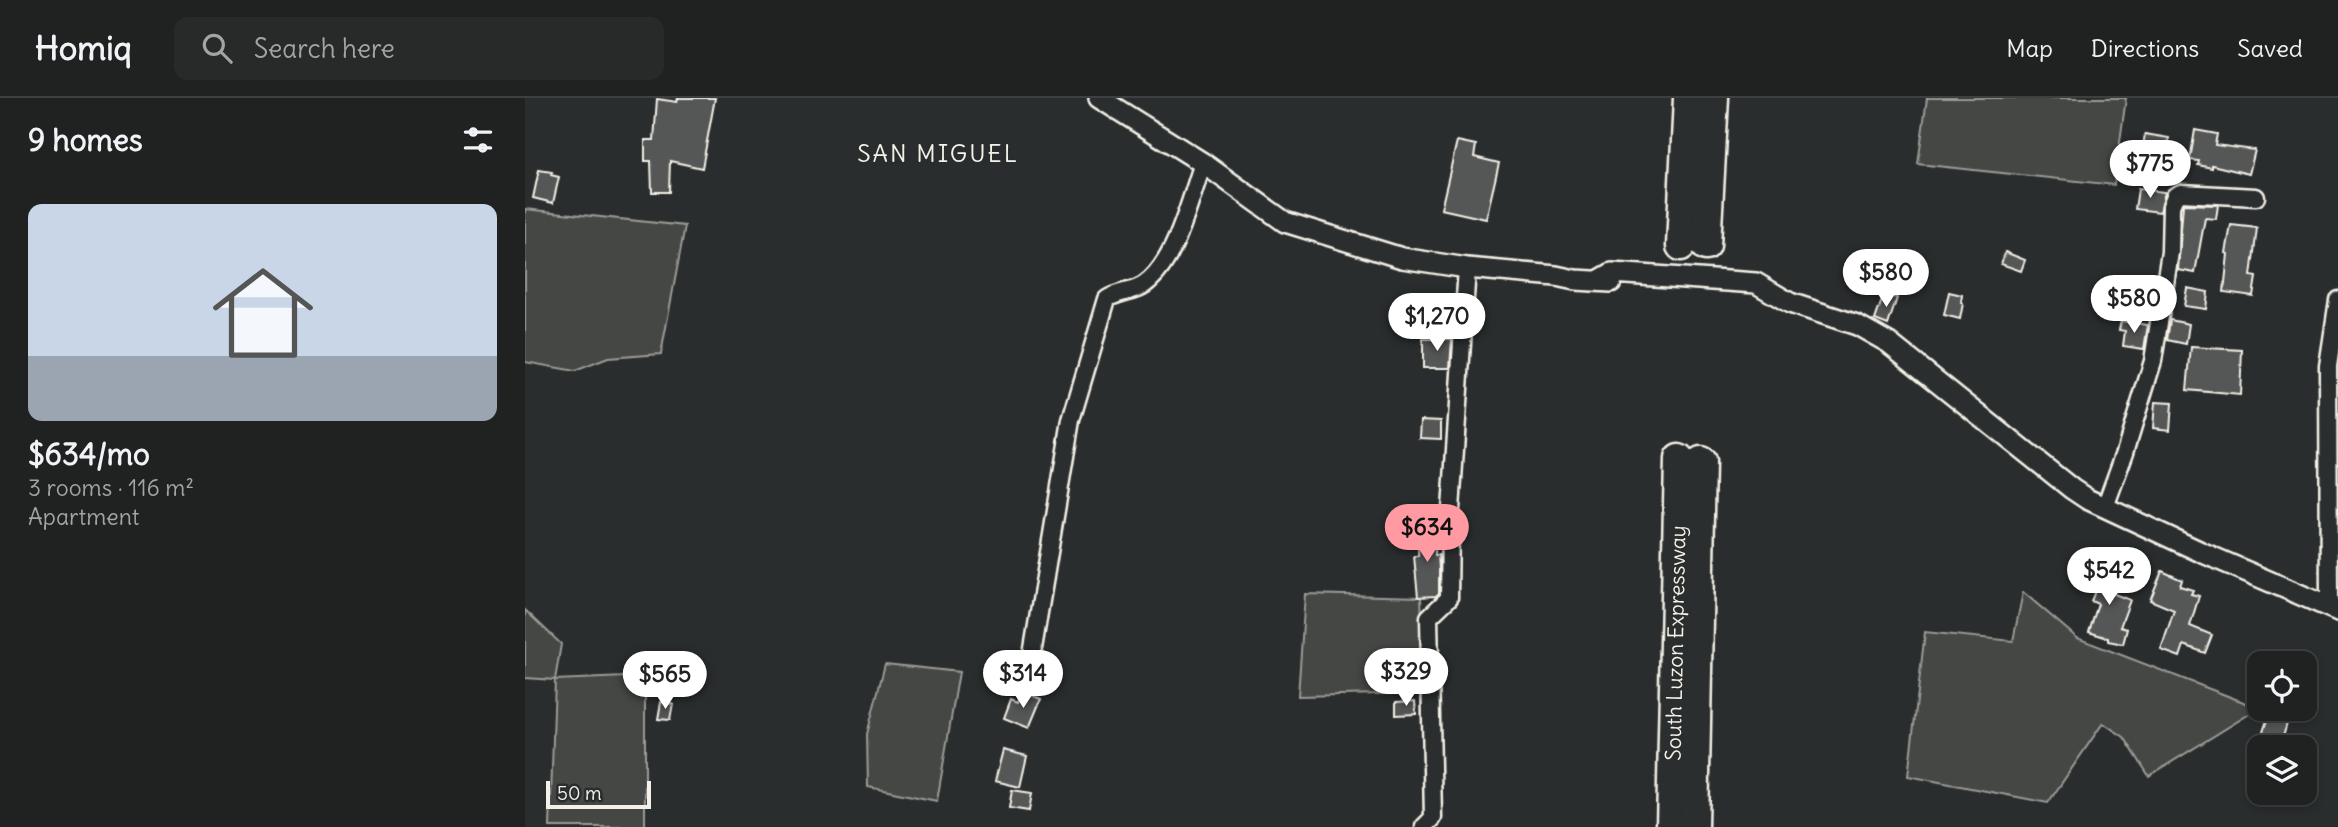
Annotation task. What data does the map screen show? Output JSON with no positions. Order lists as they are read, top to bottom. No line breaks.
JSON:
{"streets":{"highway":["South Luzon Expressway"]},"districts":["SAN MIGUEL"],"scale_bar":"50 m","page":{"header":"Homiq","search":"Search here","nav":["Map","Directions","Saved"],"heading":"9 homes","price":["$775","$580","$580","$1,270","$634","$542","$329","$314","$565"],"list":[{"name":"$634/mo","note":"3 rooms · 116 m² · Apartment"}],"scale":"50 m"}}
